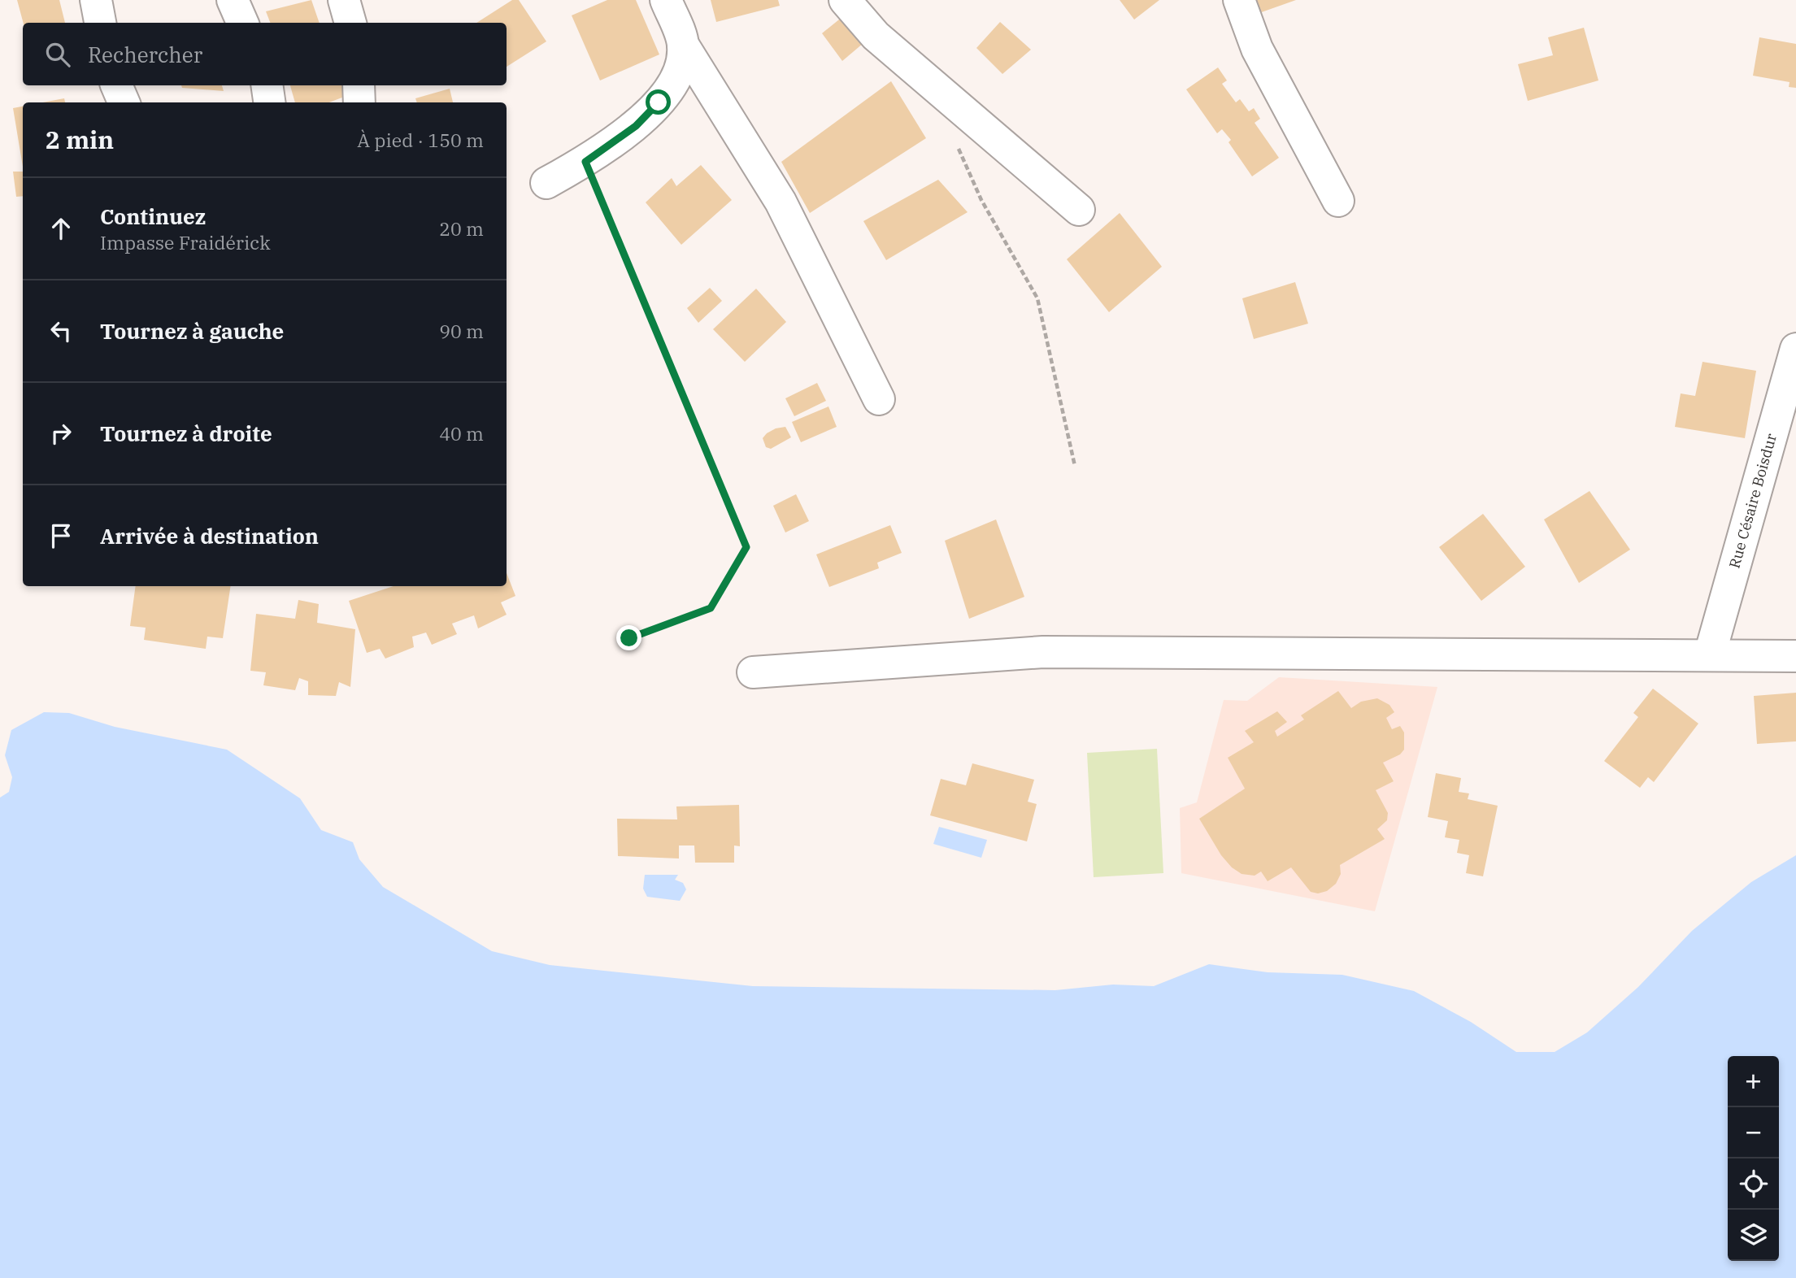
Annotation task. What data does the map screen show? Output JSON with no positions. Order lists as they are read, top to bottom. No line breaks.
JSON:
{"streets":{"street":["Rue Césaire Boisdur"]},"page":{"search":"Rechercher","heading":["2 min","À pied · 150 m"],"list":[["Continuez","Impasse Fraidérick","20 m"],["Tournez à gauche","90 m"],["Tournez à droite","40 m"],"Arrivée à destination"],"map_buttons":["+","−"]}}
